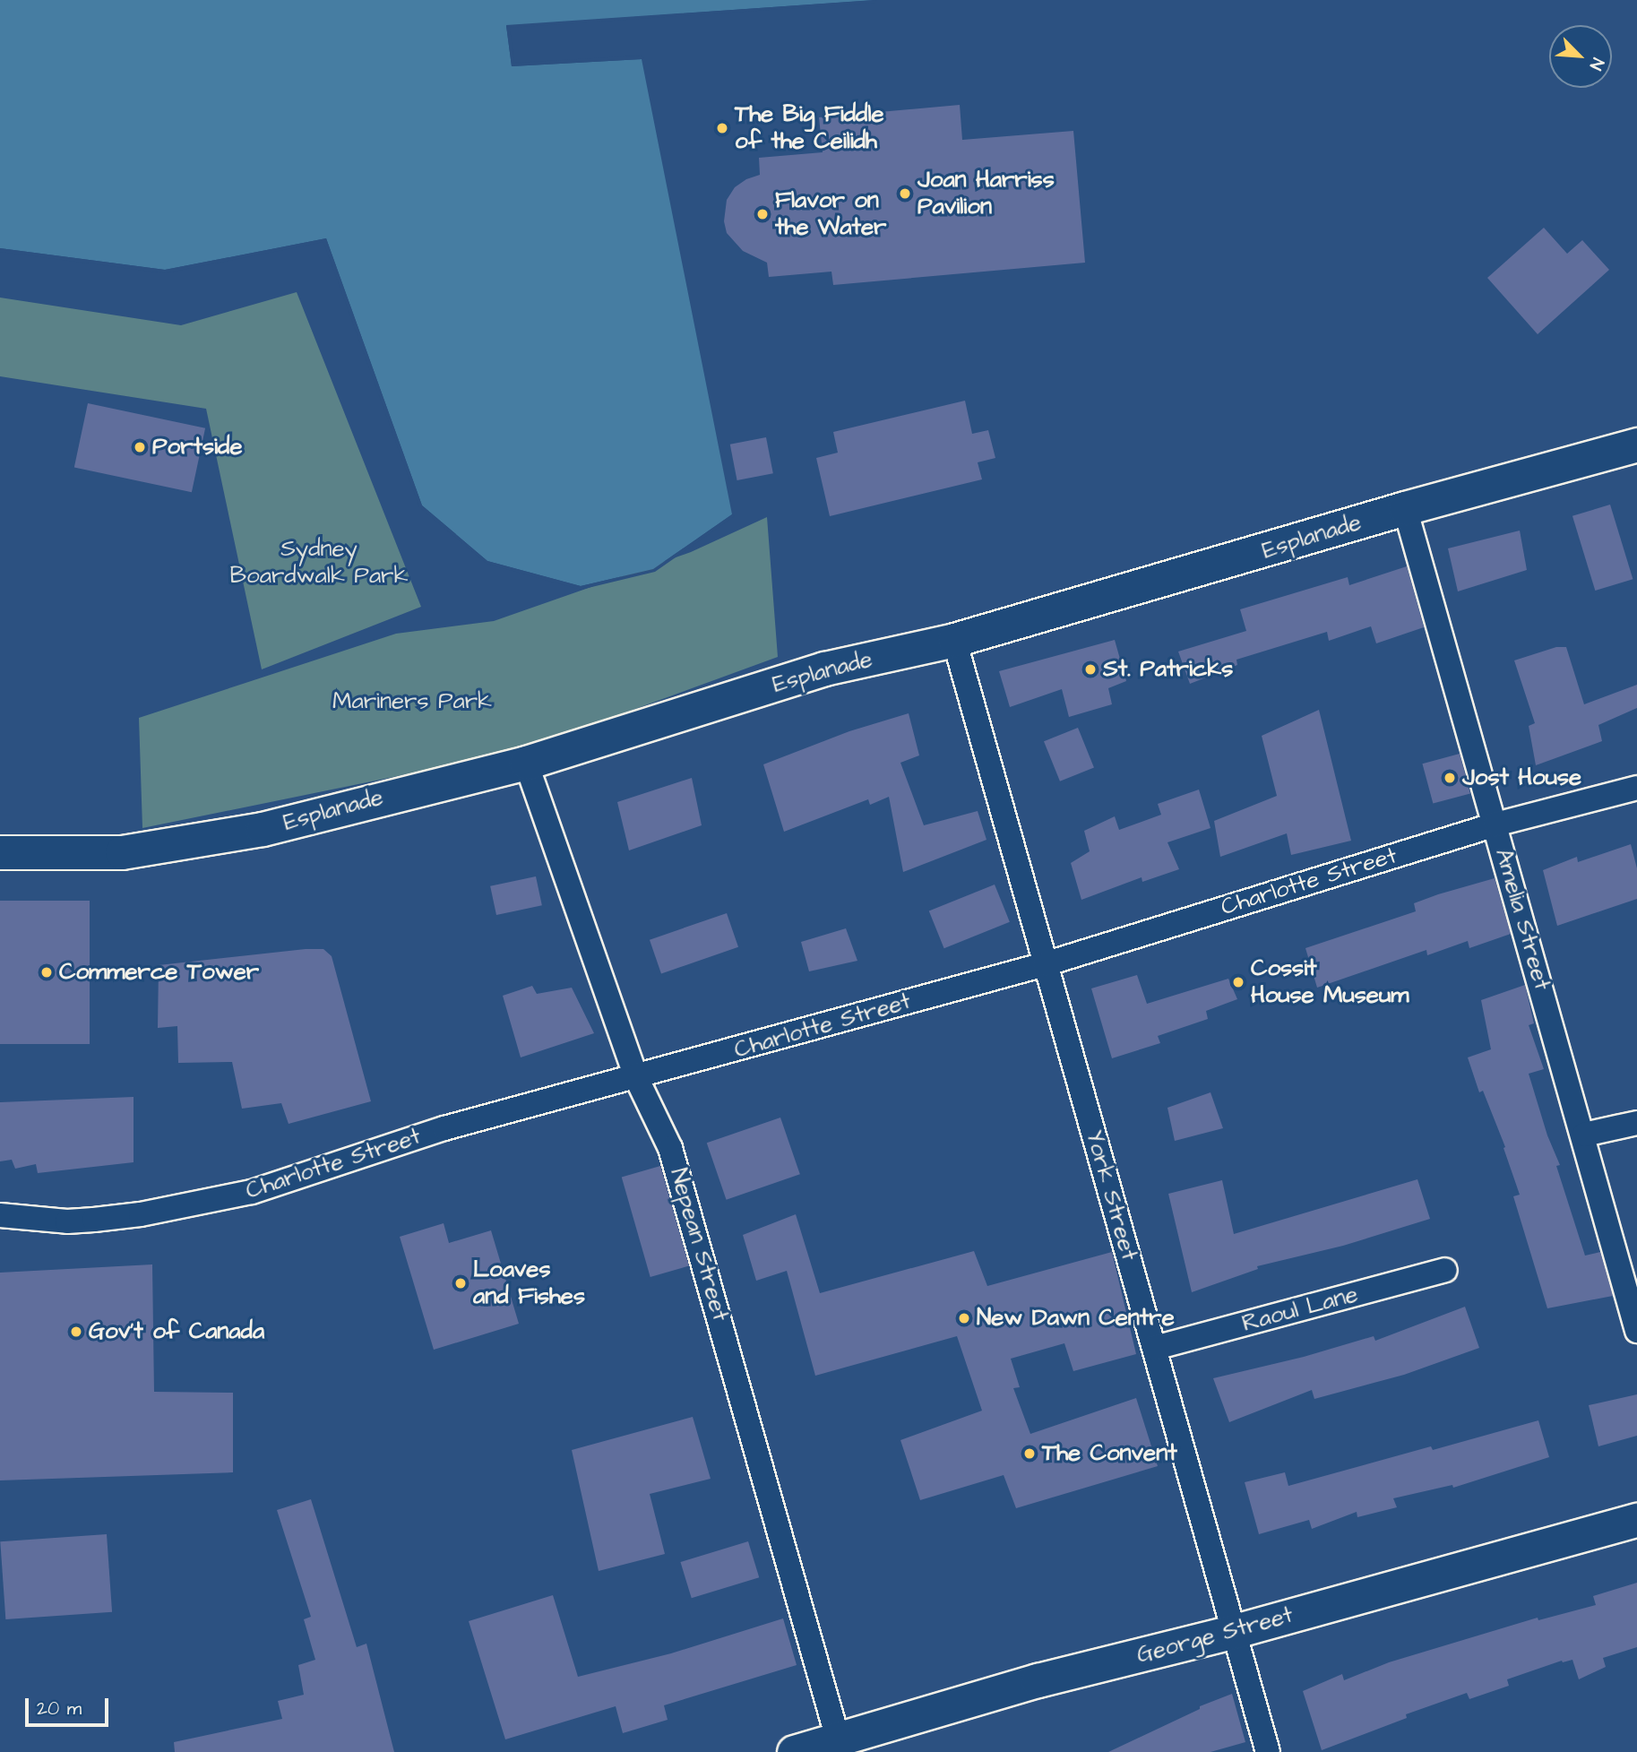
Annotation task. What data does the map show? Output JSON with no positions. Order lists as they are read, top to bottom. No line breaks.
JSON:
{"streets":{"street":["Esplanade","Charlotte Street","Amelia Street","York Street","Nepean Street","Raoul Lane","George Street"]},"crossings":[["Esplanade","Amelia Street"],["Esplanade","York Street"],["Esplanade","Nepean Street"],["Charlotte Street","Amelia Street"],["Charlotte Street","York Street"],["Charlotte Street","Nepean Street"],["York Street","Raoul Lane"],["York Street","George Street"],["Nepean Street","George Street"]],"parks":["Sydney Boardwalk Park","Mariners Park"],"places":["The Big Fiddle of the Ceilidh","Joan Harriss Pavilion","Flavor on the Water","Portside","St. Patricks","Jost House","Commerce Tower","Cossit House Museum","Loaves and Fishes","New Dawn Centre","Gov't of Canada","The Convent"],"scale_bar":"20 m","north":"bottom right"}
